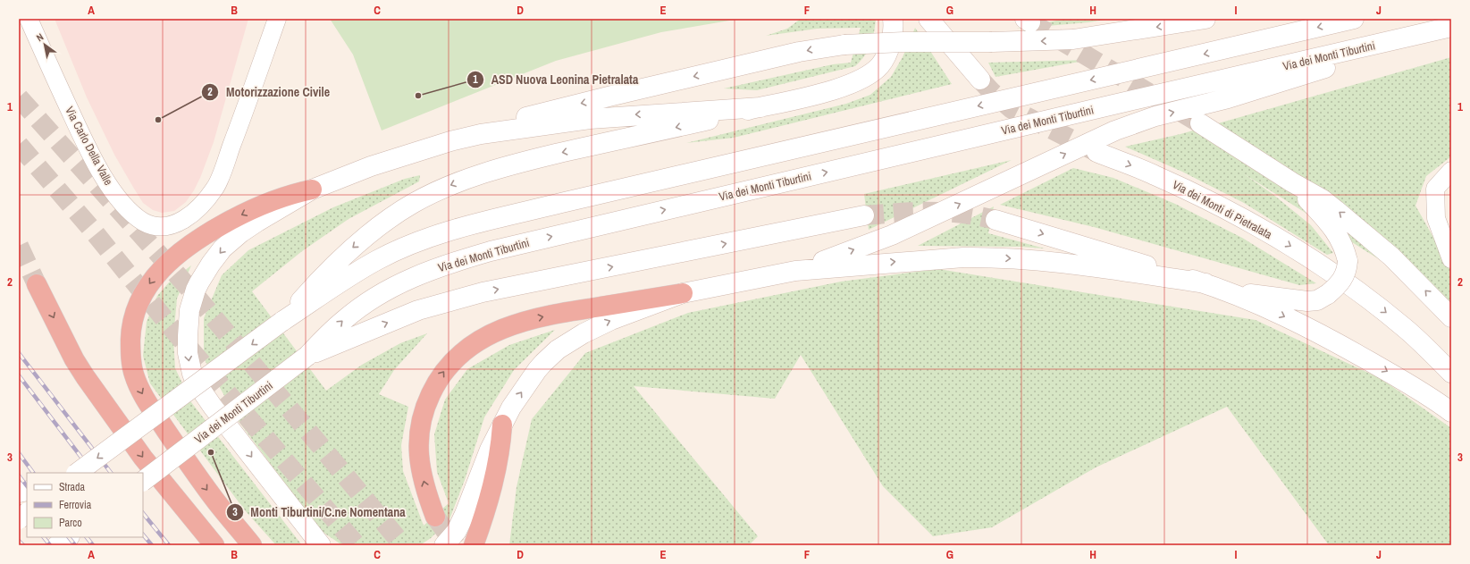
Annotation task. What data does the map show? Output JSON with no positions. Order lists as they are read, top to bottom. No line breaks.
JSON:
{"streets":{"street":["Via dei Monti Tiburtini","Via Carlo Della Valle","Via dei Monti di Pietralata"]},"places":["ASD Nuova Leonina Pietralata","Motorizzazione Civile","Monti Tiburtini/C.ne Nomentana"],"legend":["Strada","Ferrovia","Parco"],"north":"top left","grid":{"columns":["A","B","C","D","E","F","G","H","I","J"],"rows":["1","2","3"]}}
